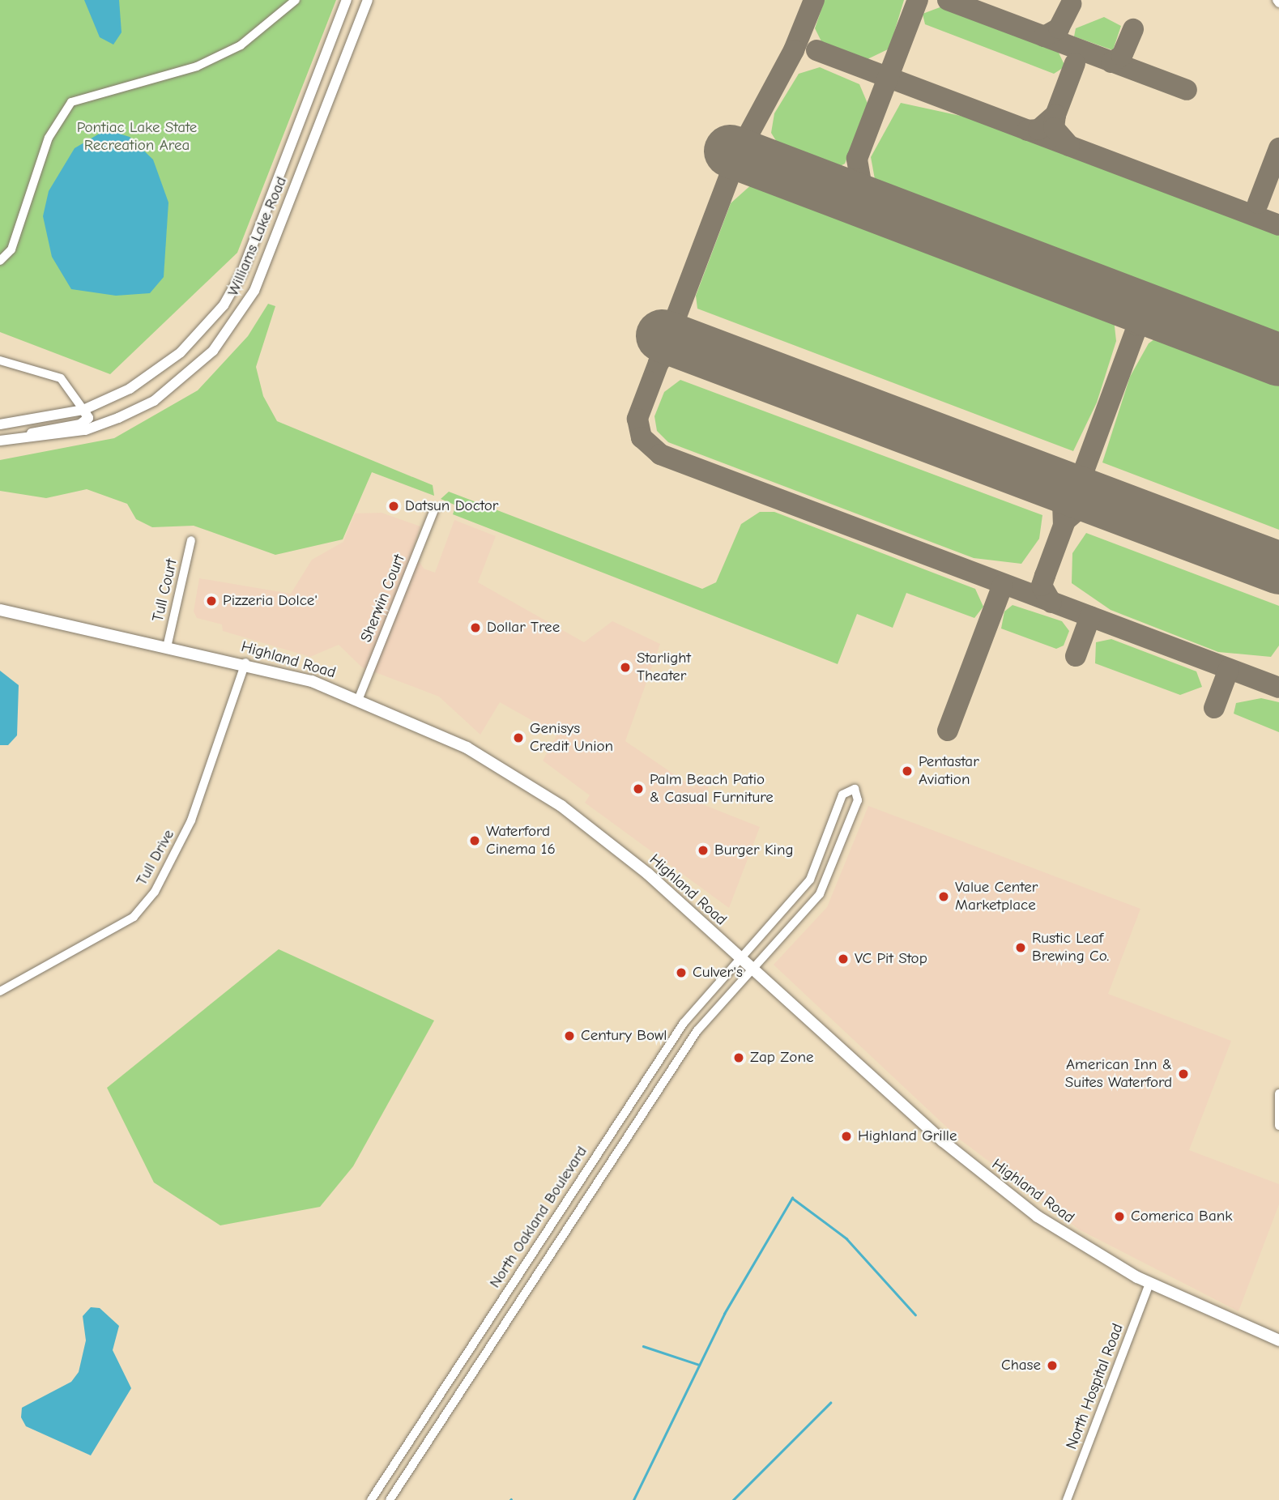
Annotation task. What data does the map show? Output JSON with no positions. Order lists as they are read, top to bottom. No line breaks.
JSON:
{"streets":{"highway":["Highland Road"],"main road":["Williams Lake Road"],"street":["Tull Court","Sherwin Court","Tull Drive","North Oakland Boulevard","North Hospital Road"]},"crossings":[["Tull Court","Highland Road"],["Sherwin Court","Highland Road"],["Highland Road","Tull Drive"],["Highland Road","North Oakland Boulevard"],["Highland Road","North Hospital Road"]],"parks":["Pontiac Lake State Recreation Area"],"places":["Datsun Doctor","Pizzeria Dolce'","Dollar Tree","Starlight Theater","Genisys Credit Union","Pentastar Aviation","Palm Beach Patio & Casual Furniture","Waterford Cinema 16","Burger King","Value Center Marketplace","Rustic Leaf Brewing Co.","VC Pit Stop","Culver's","Century Bowl","Zap Zone","American Inn & Suites Waterford","Highland Grille","Comerica Bank","Chase"]}
